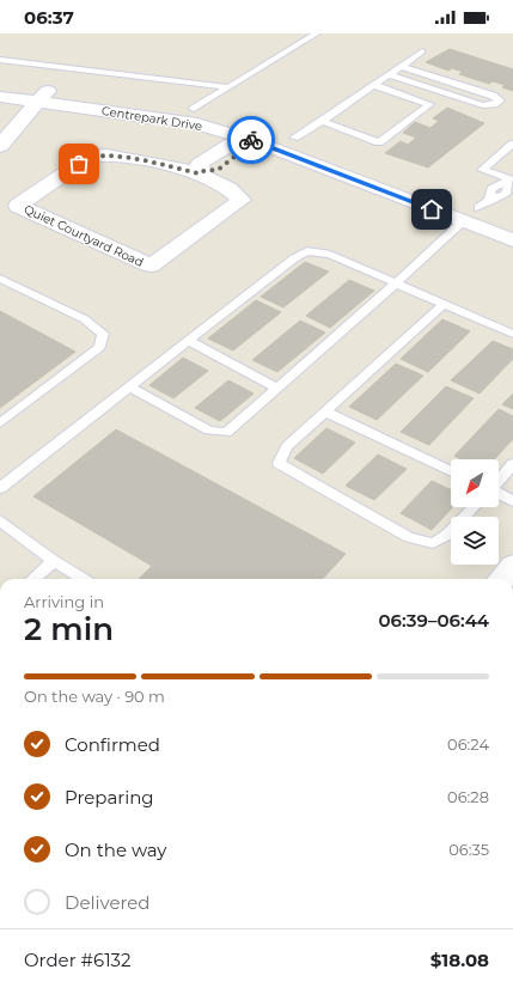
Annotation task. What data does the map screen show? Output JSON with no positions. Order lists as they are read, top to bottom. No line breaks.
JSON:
{"streets":{"street":["Centrepark Drive","Quiet Courtyard Road"]},"north":"bottom left","page":{"status":"06:37","heading":["2 min","Arriving in","06:39–06:44"],"panel":["Order #6132","$18.08"],"bar":"On the way · 90 m","list":[["Confirmed","06:24"],["Preparing","06:28"],["On the way","06:35"],"Delivered"]}}
